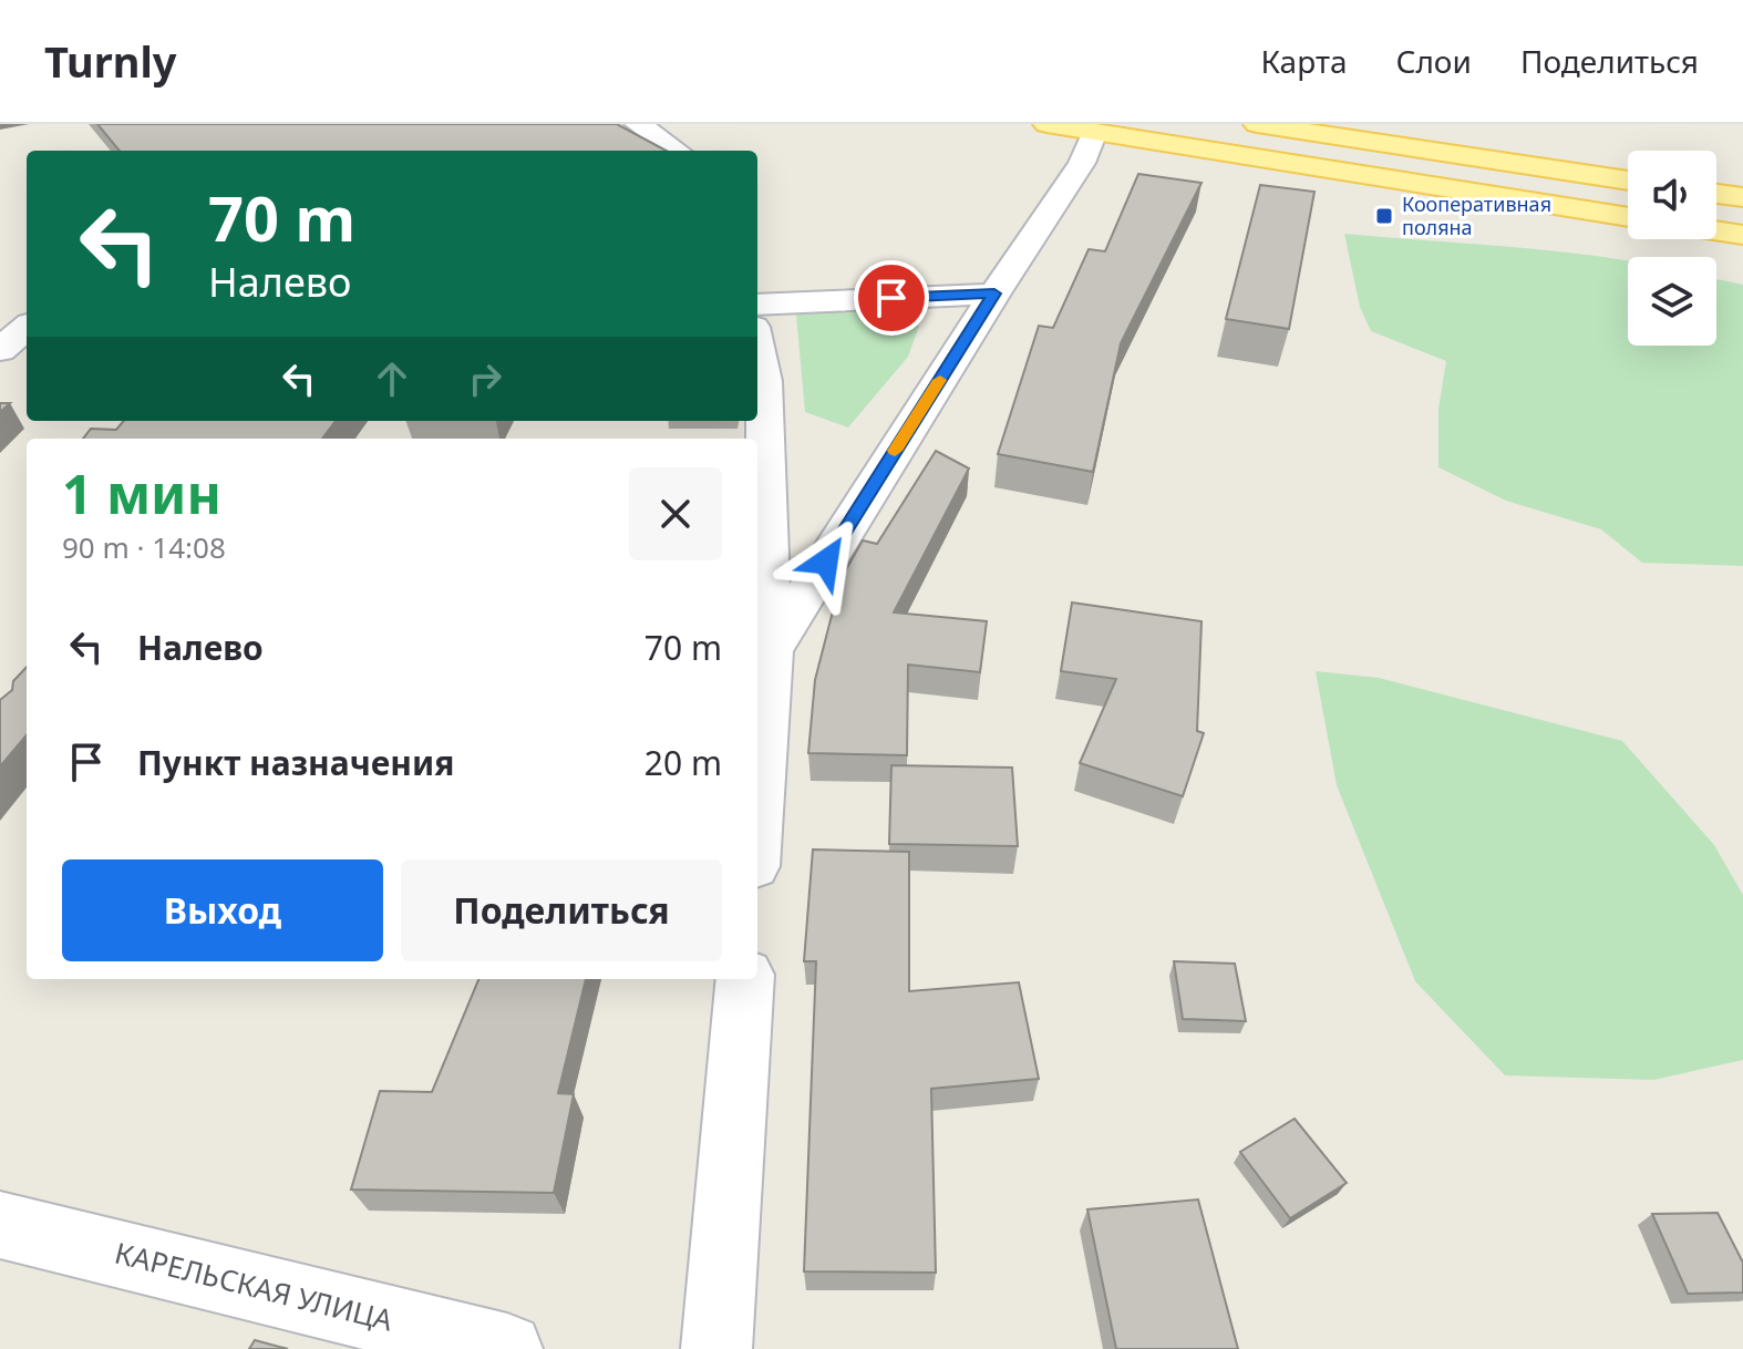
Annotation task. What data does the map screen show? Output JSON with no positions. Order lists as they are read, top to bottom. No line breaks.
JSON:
{"streets":{"street":["КАРЕЛЬСКАЯ УЛИЦА"]},"places":{"transit":["Кооперативная поляна"]},"page":{"header":"Turnly","nav":["Карта","Слои","Поделиться"],"turn":["70 m","Налево"],"heading":["1 мин","90 m · 14:08"],"list":[{"name":"Налево","value":"70 m"},{"name":"Пункт назначения","value":"20 m"}],"buttons":["Выход","Поделиться"]}}
